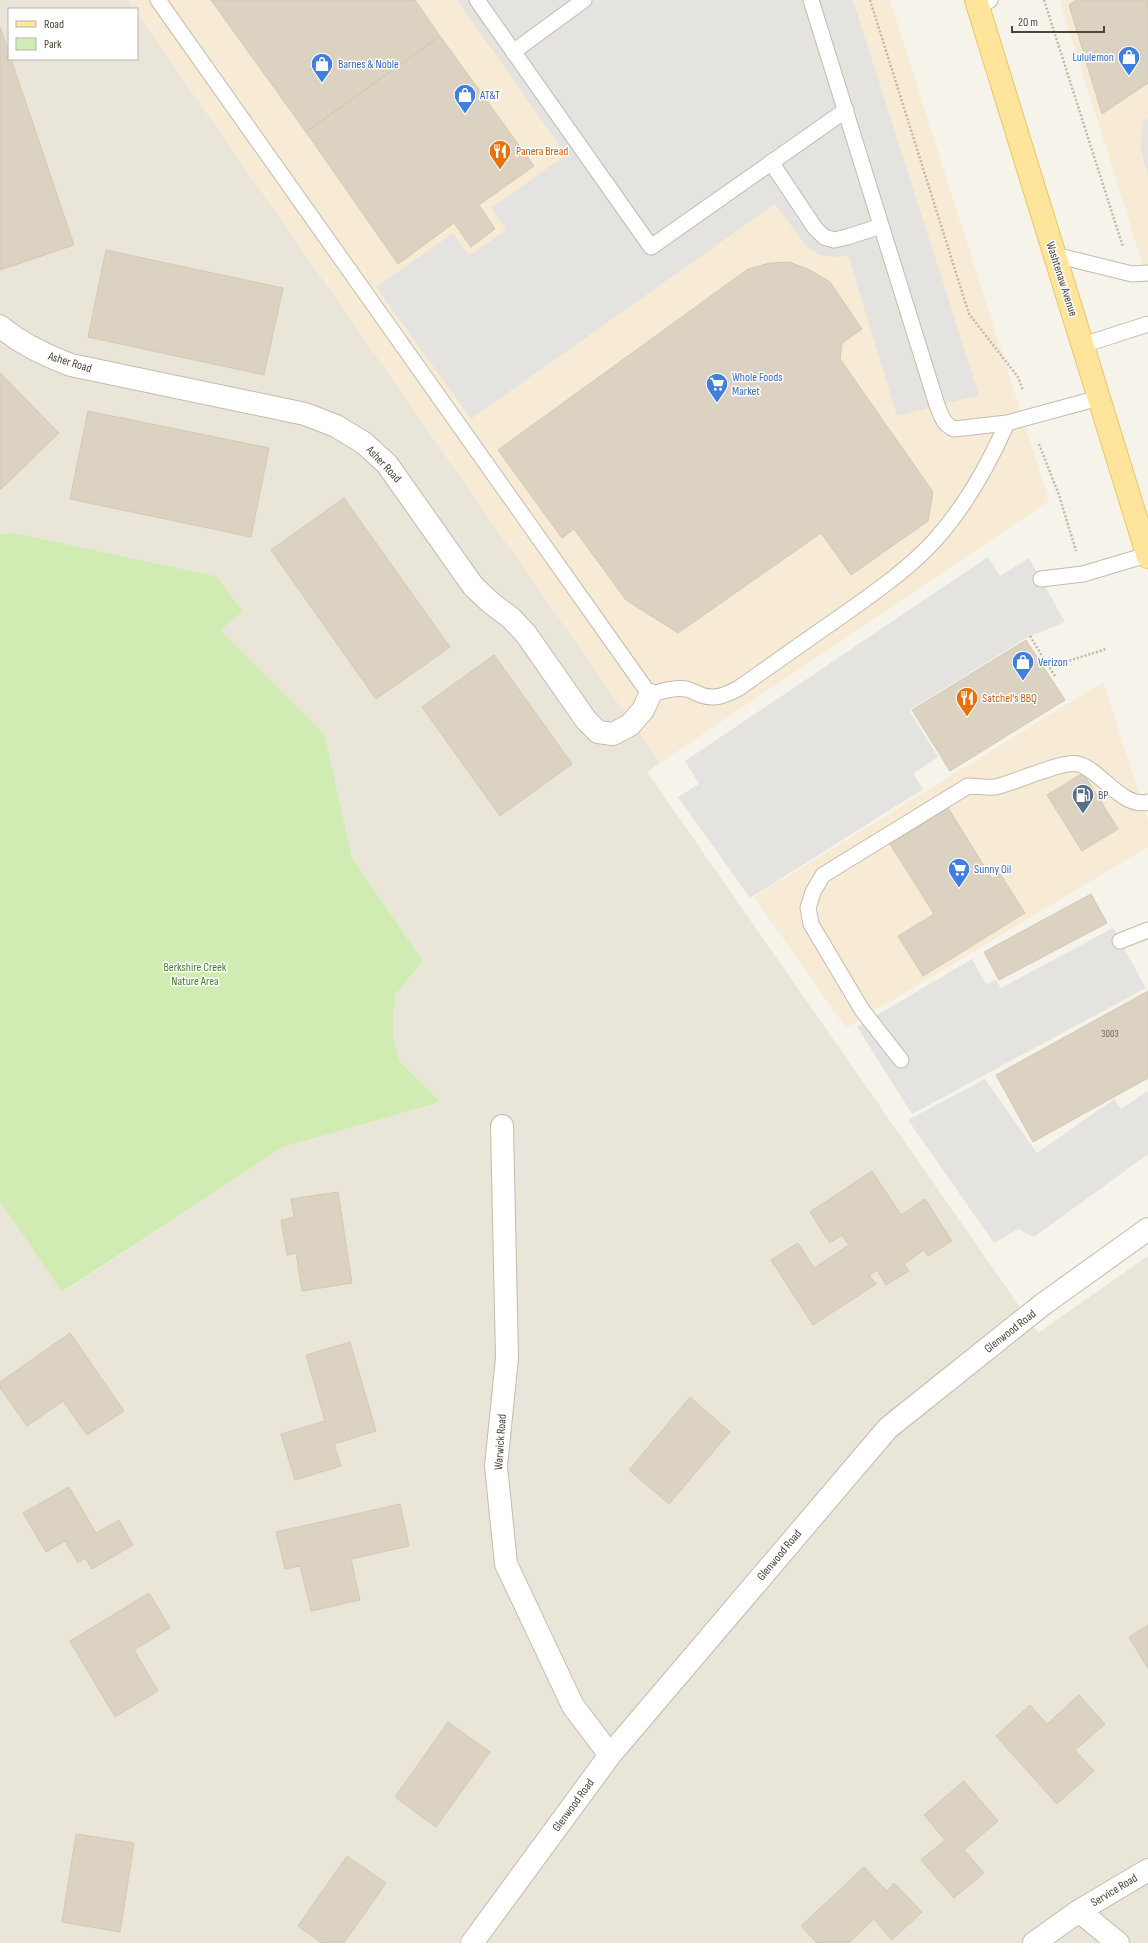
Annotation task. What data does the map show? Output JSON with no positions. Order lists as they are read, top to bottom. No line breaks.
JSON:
{"streets":{"main road":["Washtenaw Avenue"],"street":["Asher Road","Glenwood Road","Warwick Road","Service Road"]},"crossings":[["Glenwood Road","Warwick Road"]],"parks":["Berkshire Creek Nature Area"],"places":{"shop":["Lululemon","Barnes & Noble","AT&T","Verizon"],"restaurant":["Panera Bread","Satchel's BBQ"],"supermarket":["Whole Foods Market","Sunny Oil"],"fuel station":["BP"]},"house_numbers":["3003"],"legend":["Road","Park"],"scale_bar":"20 m"}
